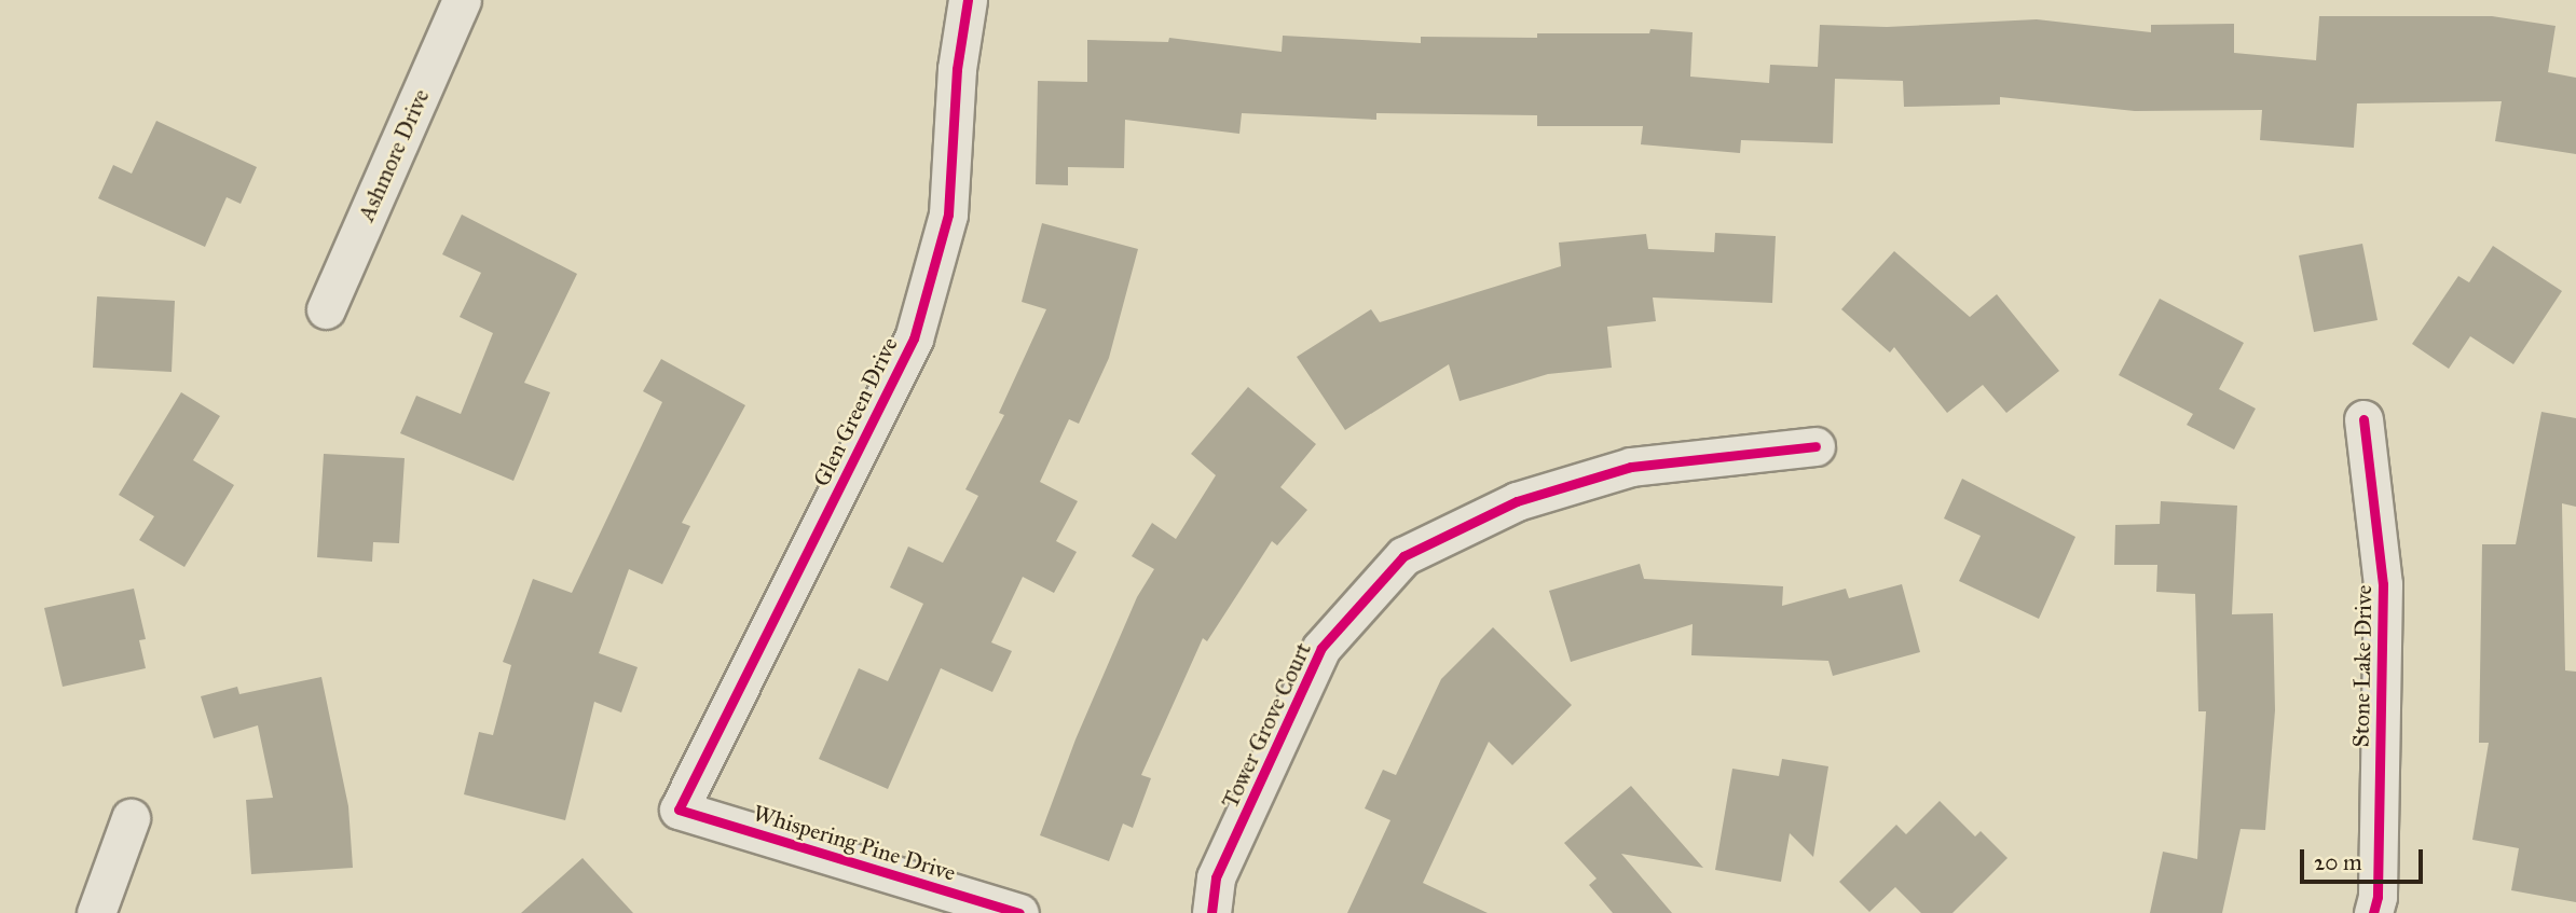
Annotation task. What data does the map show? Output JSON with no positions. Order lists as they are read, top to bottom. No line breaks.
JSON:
{"streets":{"street":["Ashmore Drive","Glen Green Drive","Stone Lake Drive","Tower Grove Court","Whispering Pine Drive"]},"crossings":[["Glen Green Drive","Whispering Pine Drive"]],"scale_bar":"20 m"}
